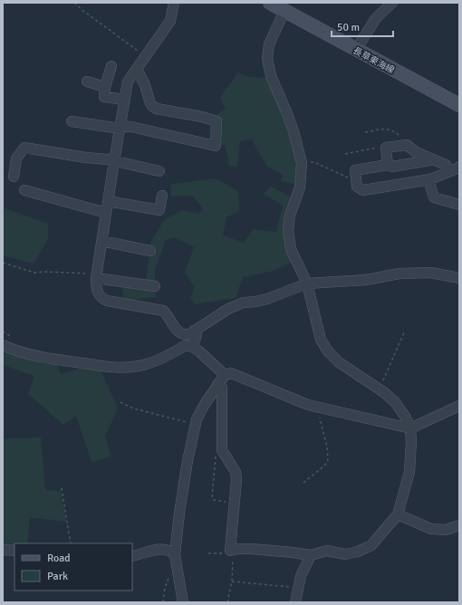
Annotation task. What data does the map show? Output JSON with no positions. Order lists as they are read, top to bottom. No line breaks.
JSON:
{"streets":{"main road":["長草東海線"]},"legend":["Road","Park"],"scale_bar":"50 m"}
